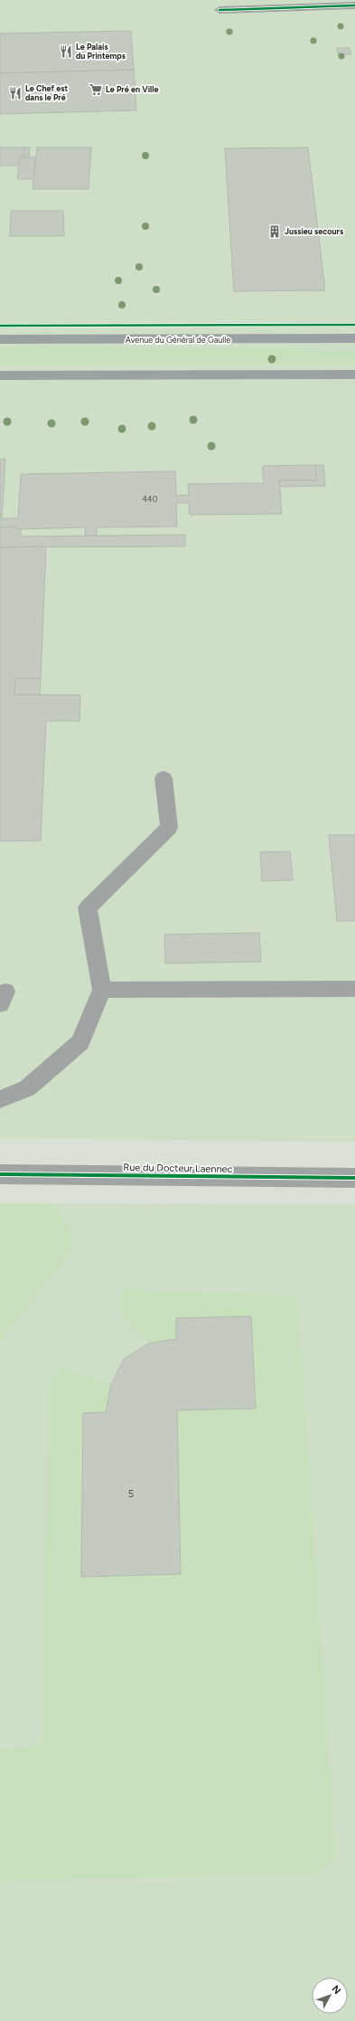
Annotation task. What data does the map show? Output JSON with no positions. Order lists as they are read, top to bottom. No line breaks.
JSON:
{"streets":{"main road":["Avenue du Général de Gaulle"],"street":["Rue du Docteur Laennec"]},"places":{"restaurant":["Le Palais du Printemps","Le Chef est dans le Pré"],"supermarket":["Le Pré en Ville"],"building":["Jussieu secours"]},"house_numbers":["440","5"],"north":"top right"}
